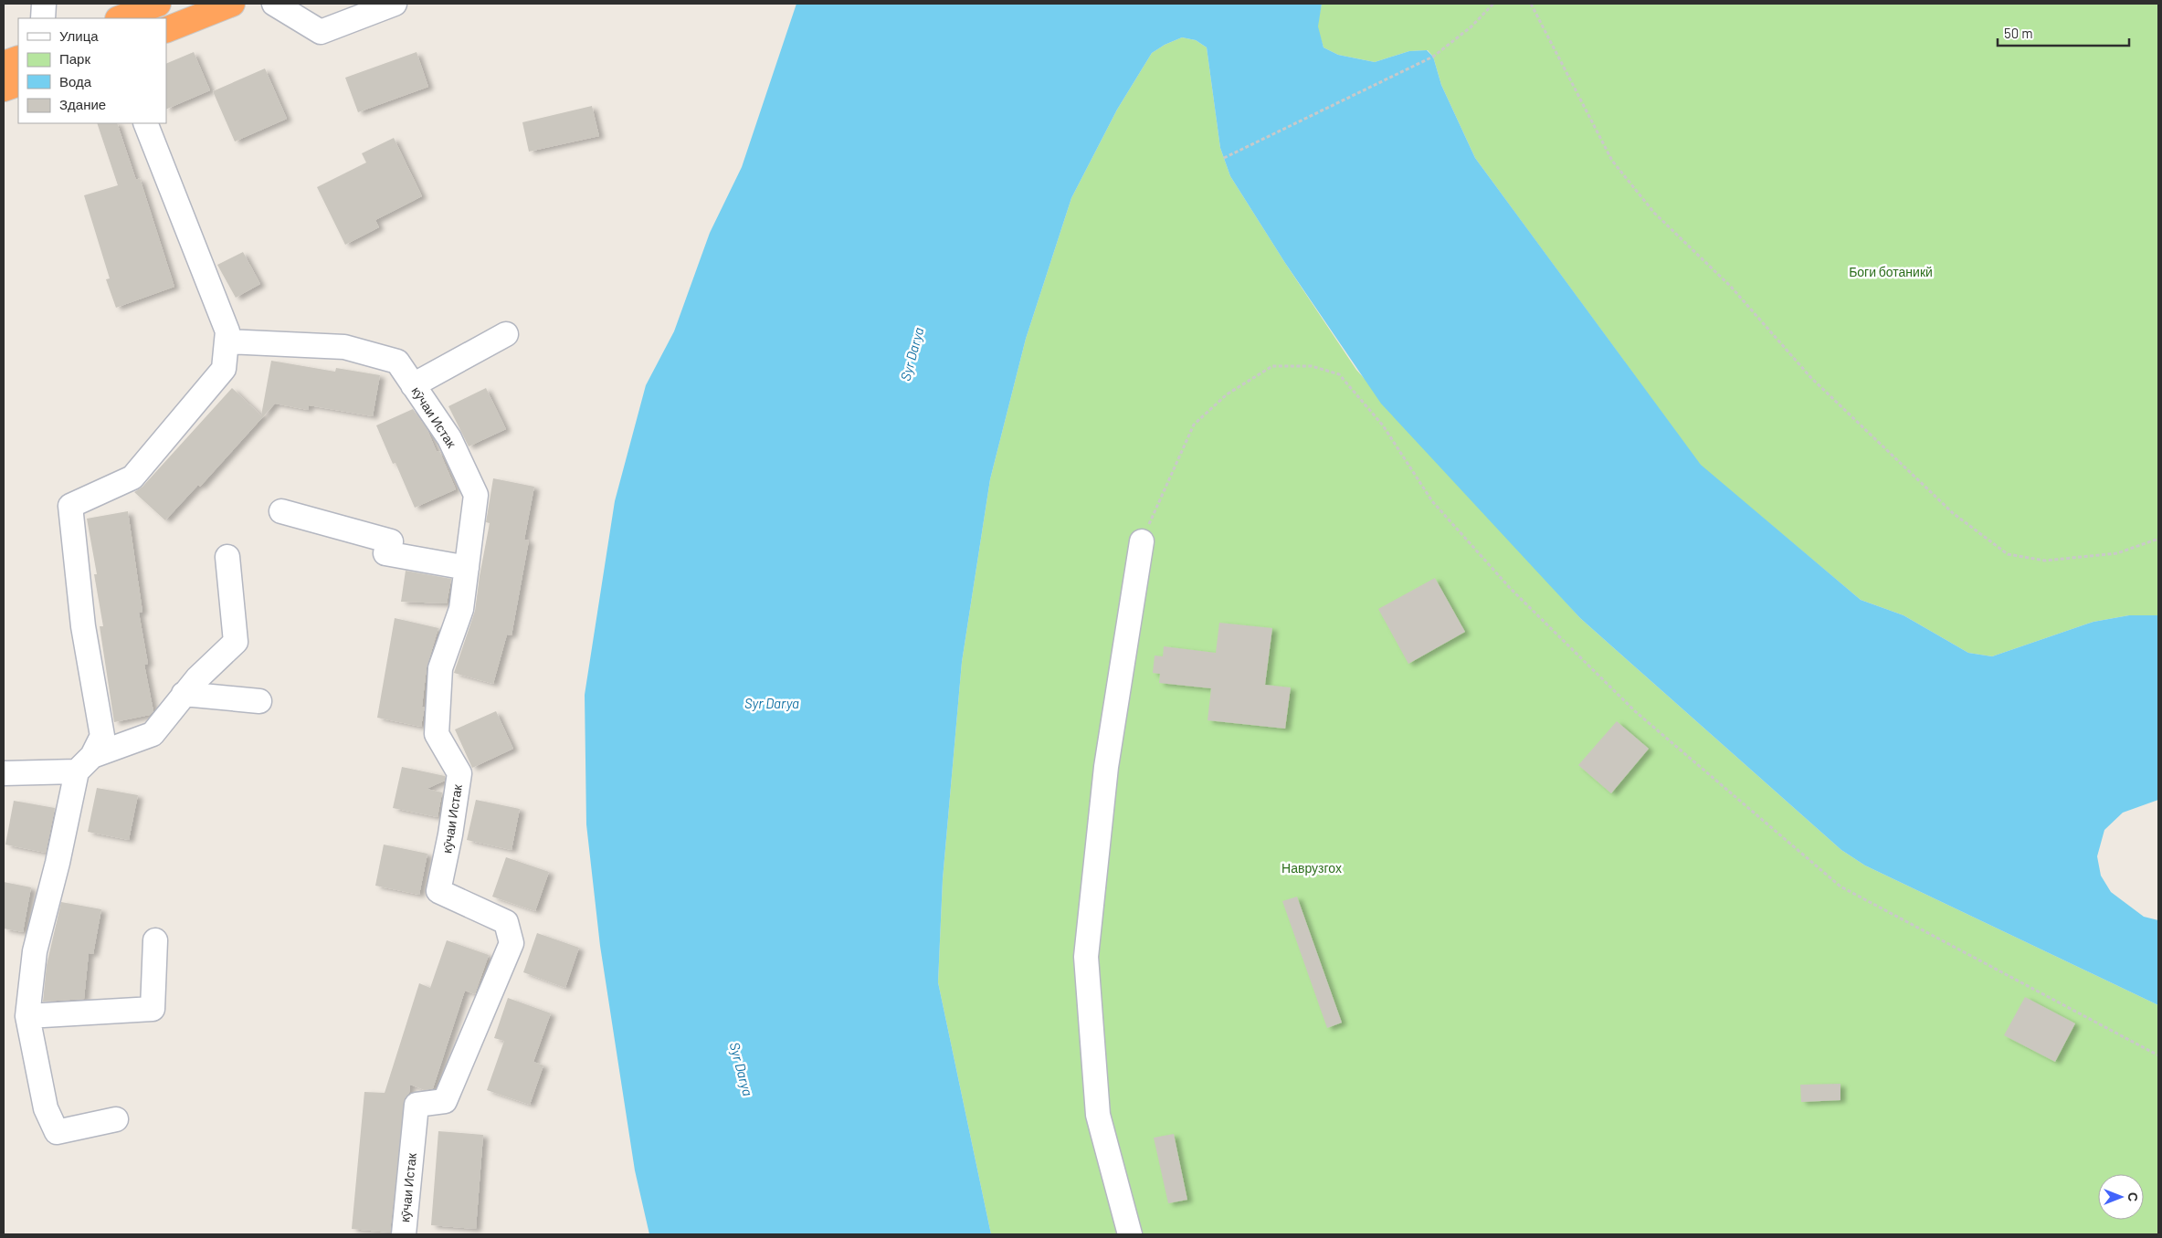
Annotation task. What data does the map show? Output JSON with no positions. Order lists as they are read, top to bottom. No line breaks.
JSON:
{"streets":{"street":["кӯчаи Истак"]},"water":["Syr Darya"],"parks":["Боги ботаникй","Наврузгох"],"legend":["Улица","Парк","Вода","Здание"],"scale_bar":"50 m","north":"right"}
